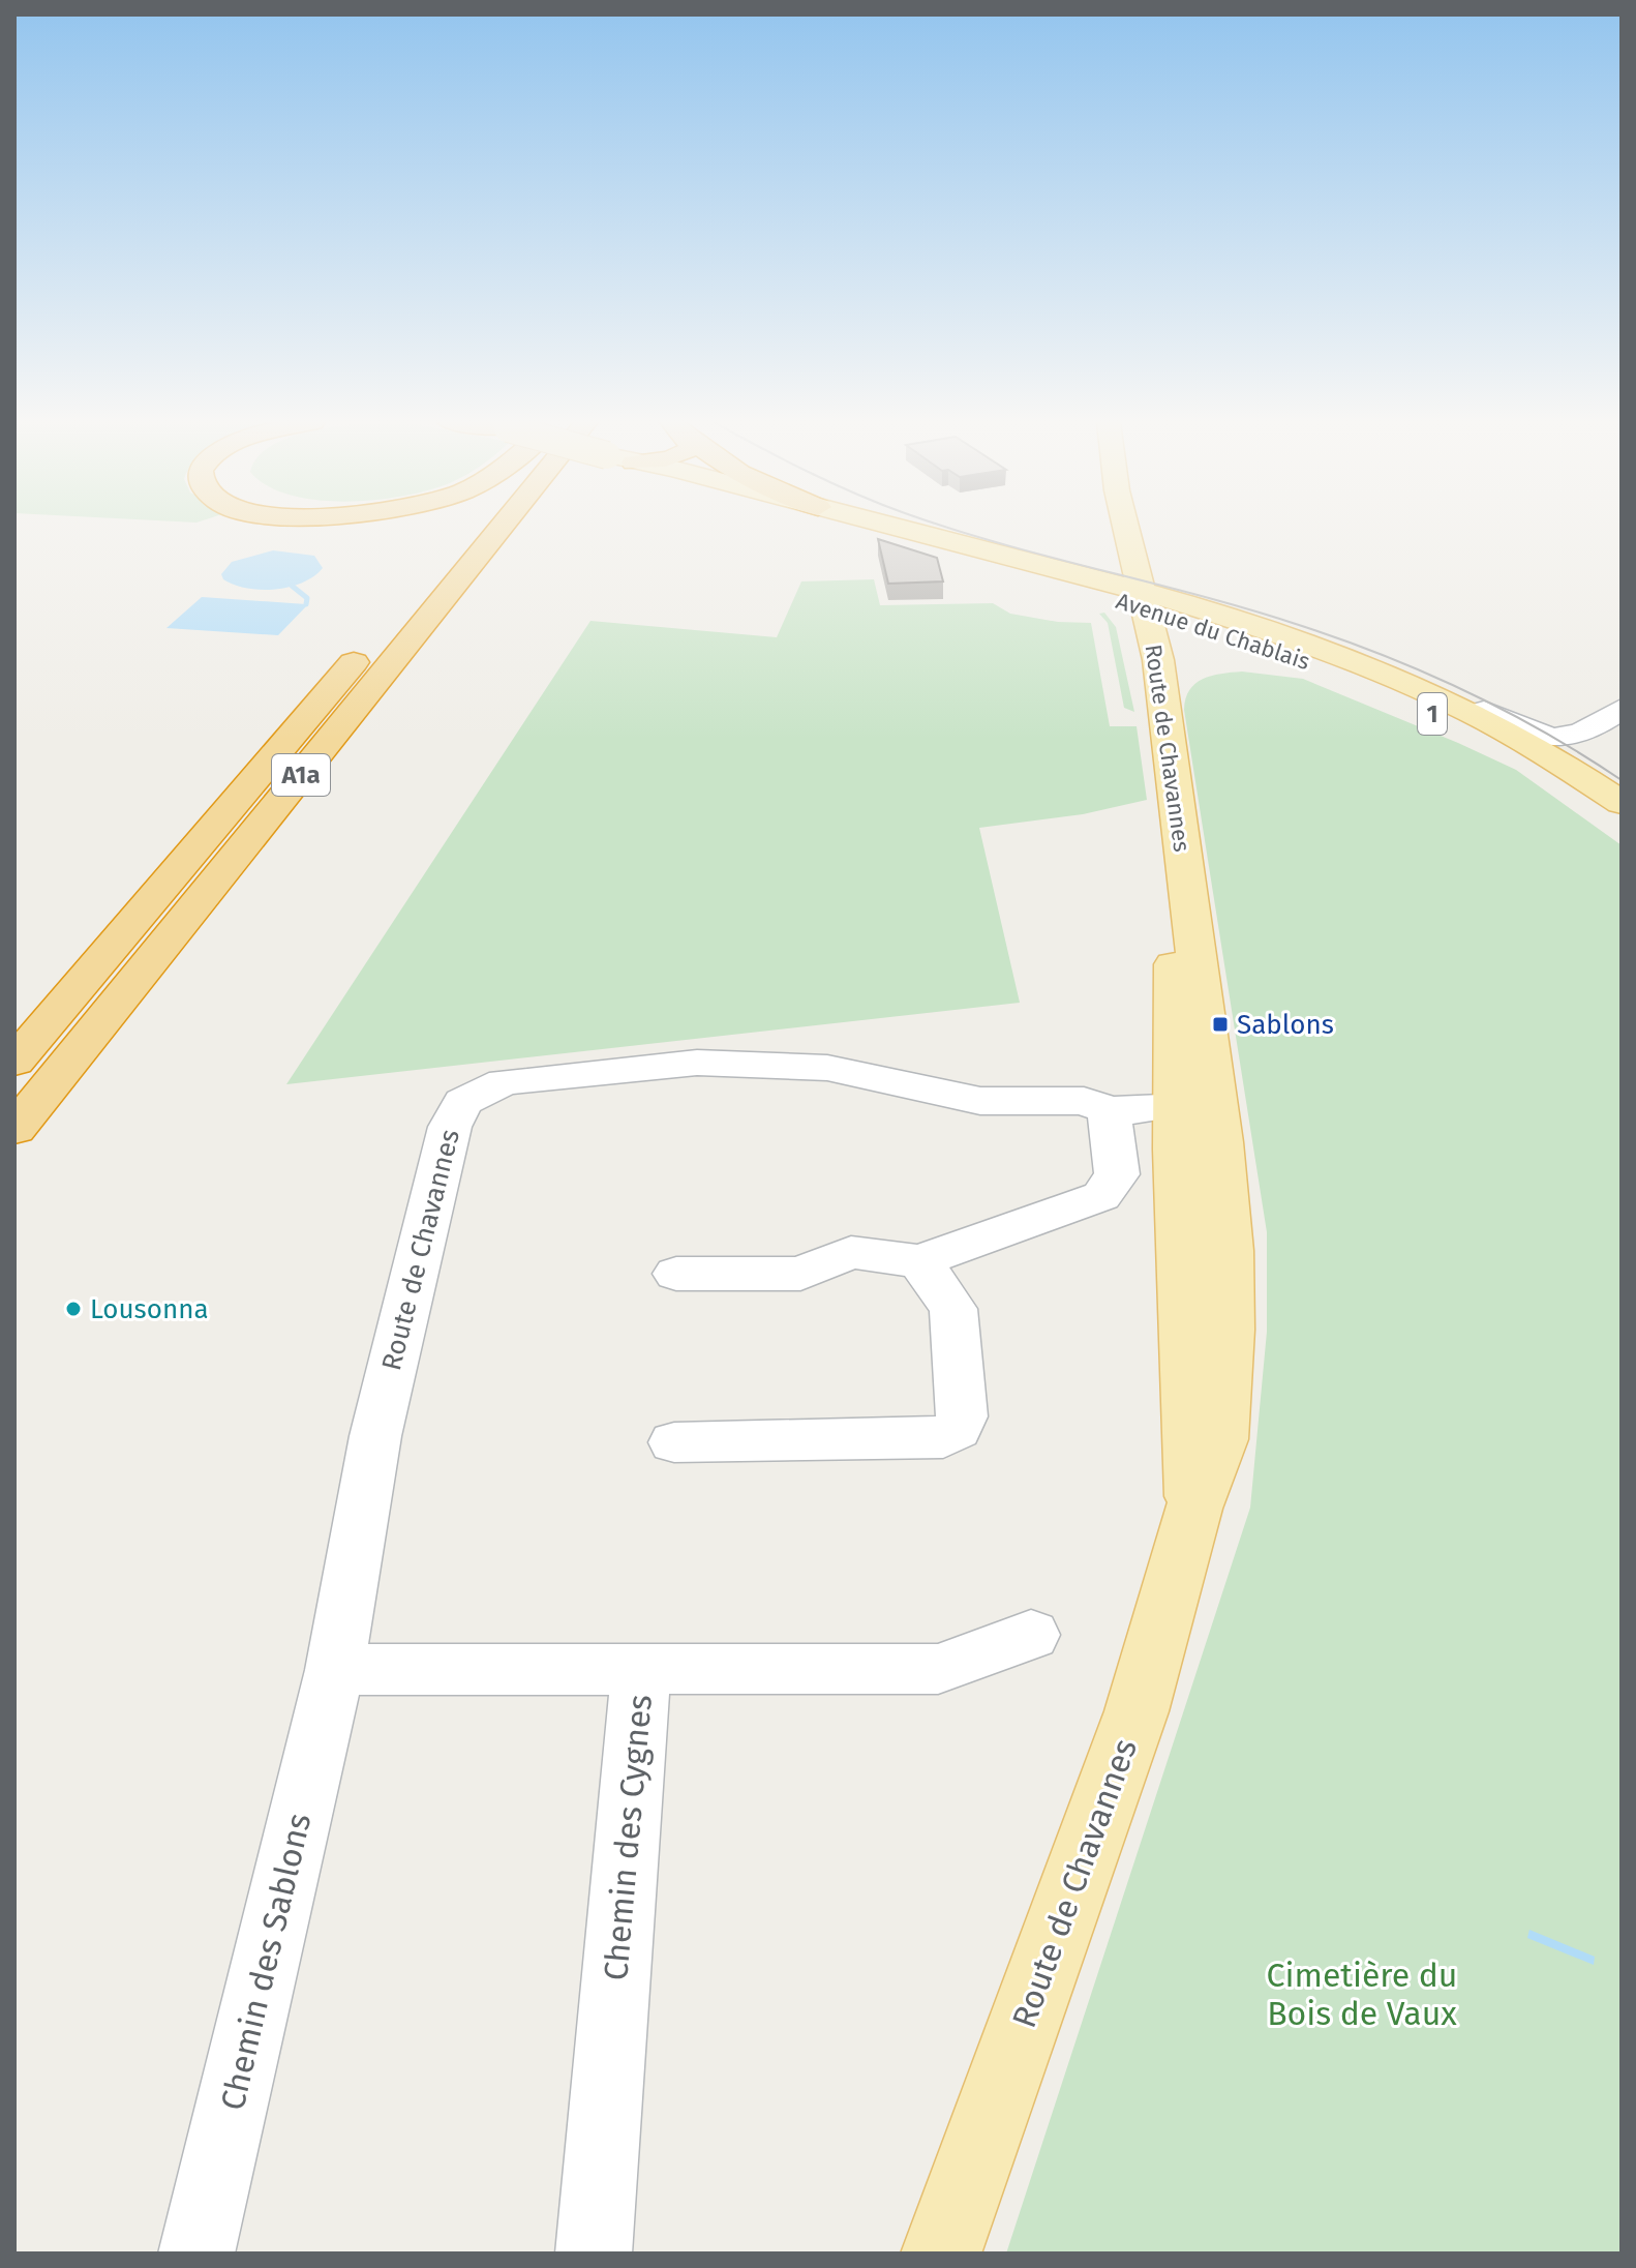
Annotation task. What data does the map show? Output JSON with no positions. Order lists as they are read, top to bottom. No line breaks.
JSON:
{"streets":{"highway":["A1a"],"main road":["Avenue du Chablais","1","Route de Chavannes"],"street":["Chemin des Cygnes","Chemin des Sablons"]},"crossings":[["Avenue du Chablais","Route de Chavannes"],["Route de Chavannes","Chemin des Sablons"]],"parks":["Cimetière du Bois de Vaux"],"places":{"transit":["Sablons"],"other":["Lousonna"]}}
